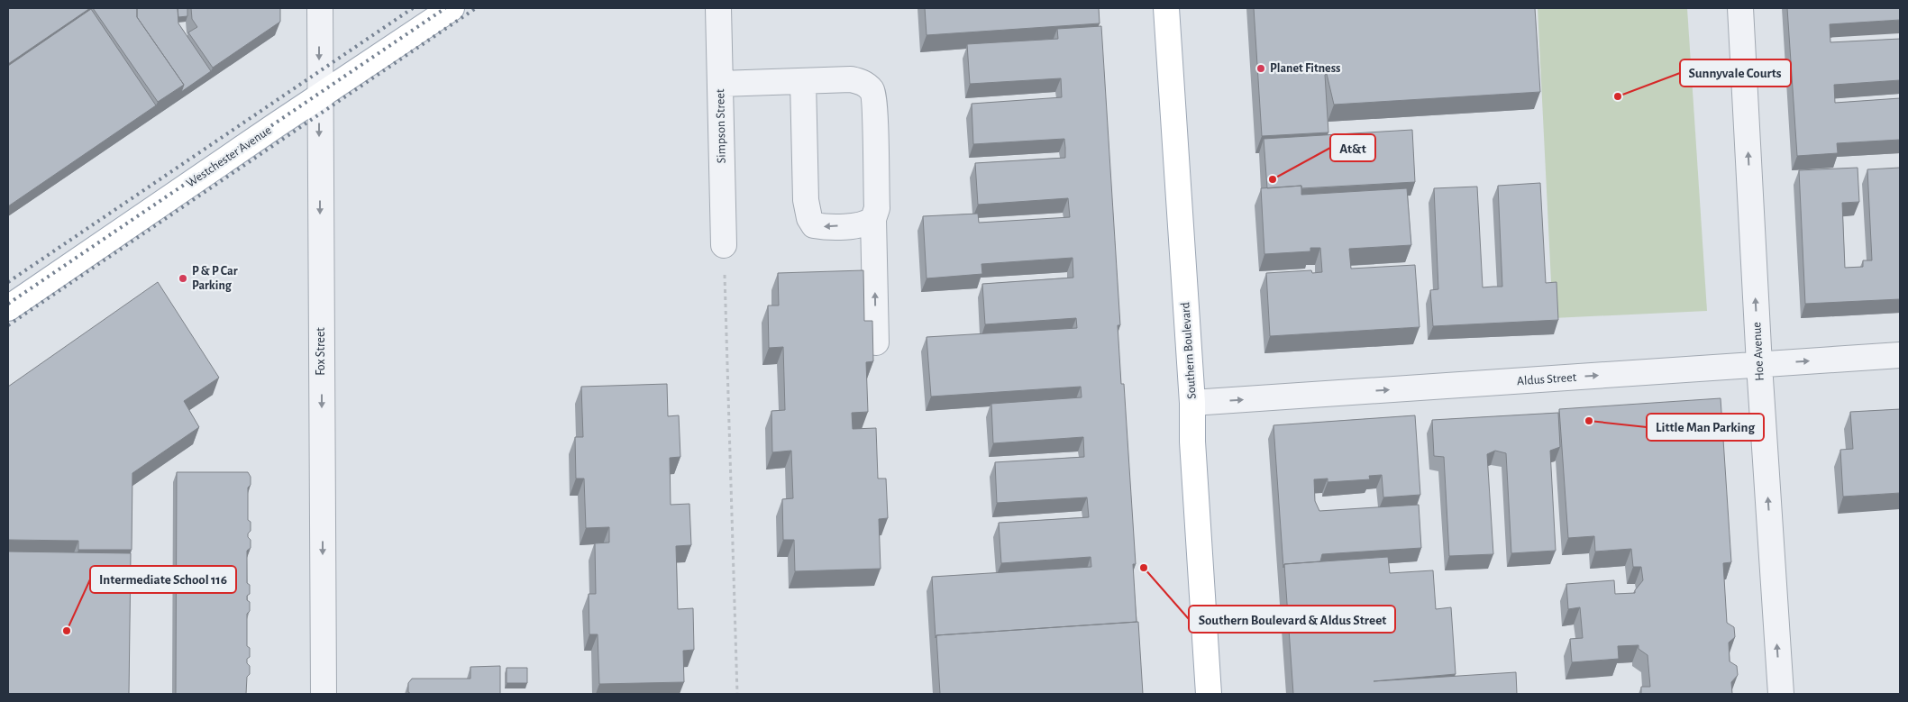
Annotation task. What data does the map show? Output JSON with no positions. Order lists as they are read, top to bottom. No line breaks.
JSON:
{"streets":{"main road":["Westchester Avenue","Southern Boulevard"],"street":["Simpson Street","Fox Street","Hoe Avenue","Aldus Street"]},"crossings":[["Westchester Avenue","Fox Street"],["Southern Boulevard","Aldus Street"],["Hoe Avenue","Aldus Street"]],"one_way":["Fox Street","Hoe Avenue","Aldus Street"],"places":["Planet Fitness","Sunnyvale Courts","At&t","P & P Car Parking","Little Man Parking","Southern Boulevard & Aldus Street","Intermediate School 116"]}
